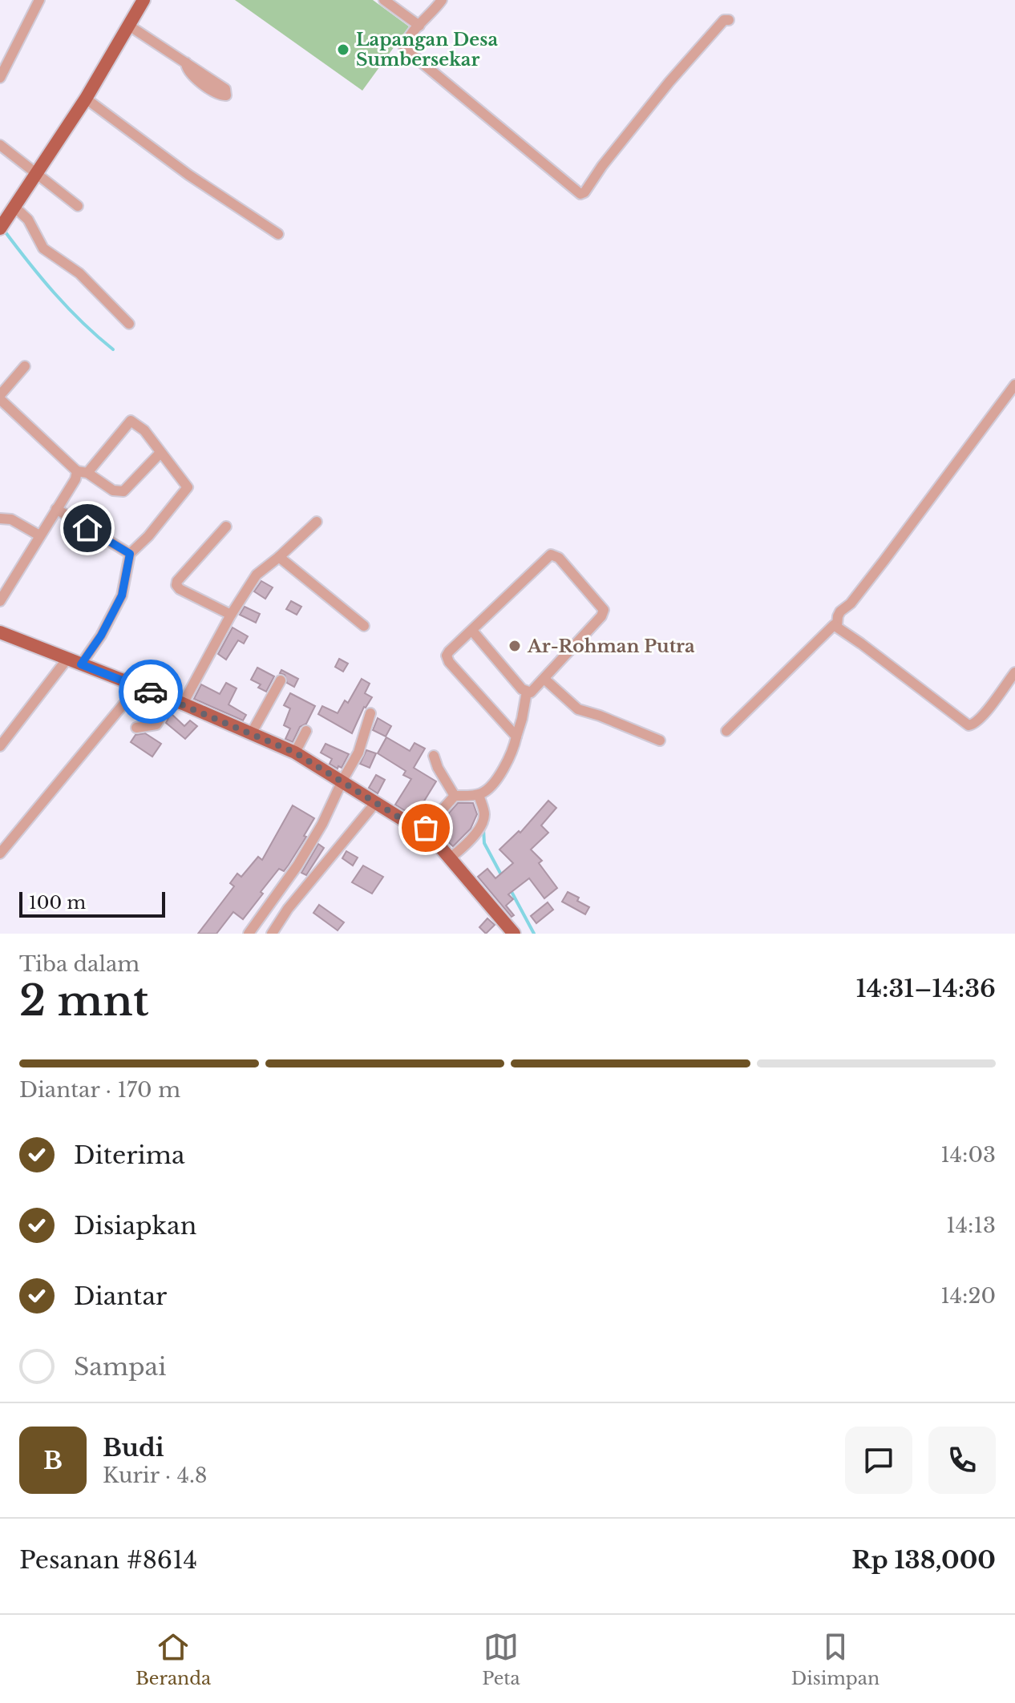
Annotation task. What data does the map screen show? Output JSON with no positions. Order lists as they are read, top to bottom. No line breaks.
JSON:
{"places":["Lapangan Desa Sumbersekar","Ar-Rohman Putra"],"scale_bar":"100 m","page":{"scale":"100 m","heading":["2 mnt","Tiba dalam","14:31–14:36"],"panel":["Budi","Kurir · 4.8","Pesanan #8614","Rp 138,000"],"bar":"Diantar · 170 m","list":[["Diterima","14:03"],["Disiapkan","14:13"],["Diantar","14:20"],"Sampai"],"round":"B","tabs":["Beranda","Peta","Disimpan"]}}
